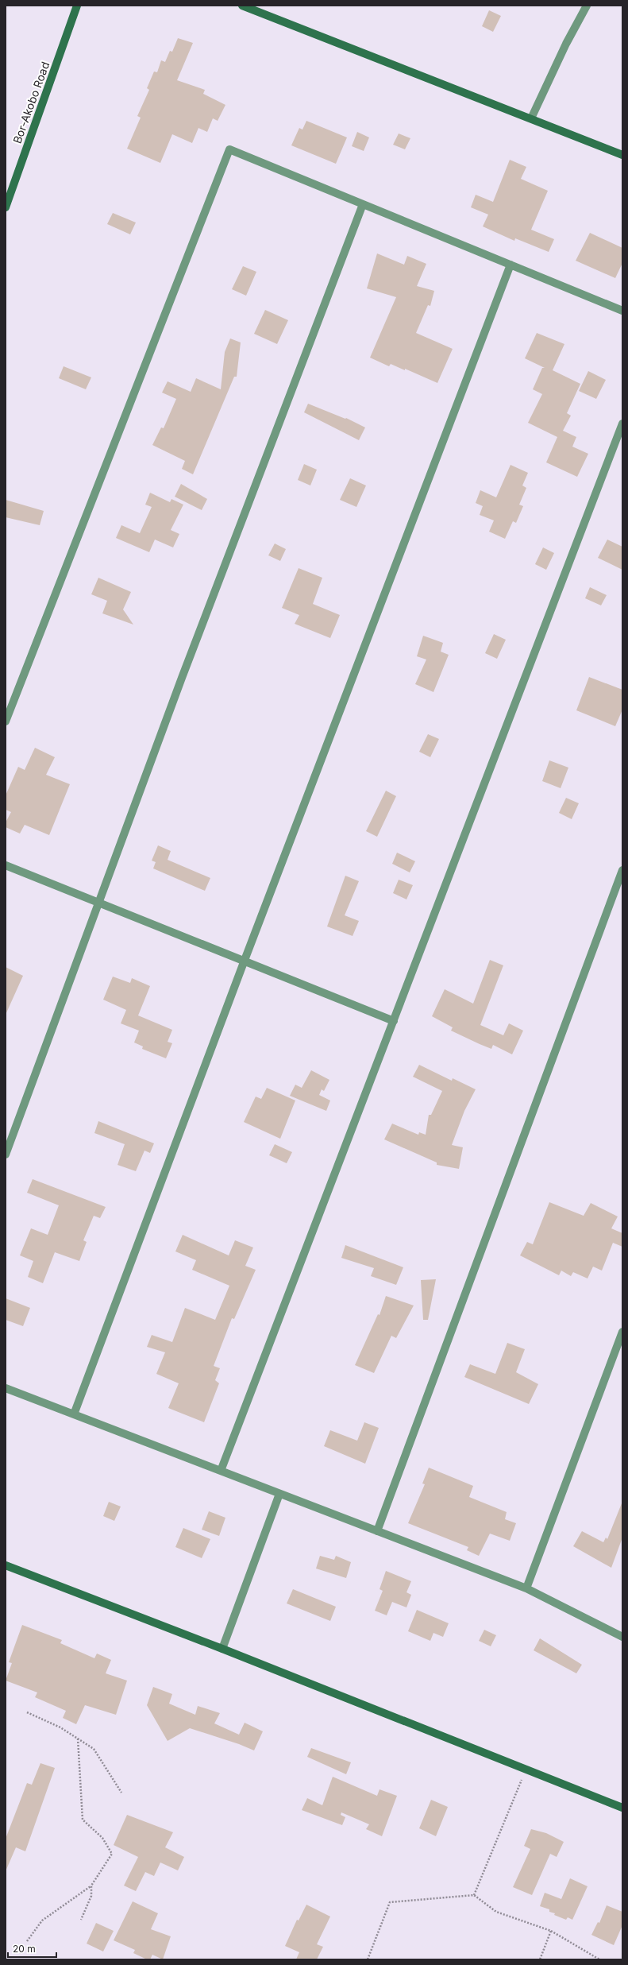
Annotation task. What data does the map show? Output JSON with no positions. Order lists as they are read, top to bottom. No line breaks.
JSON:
{"streets":{"street":["Bor-Akobo Road"]},"scale_bar":"20 m"}
